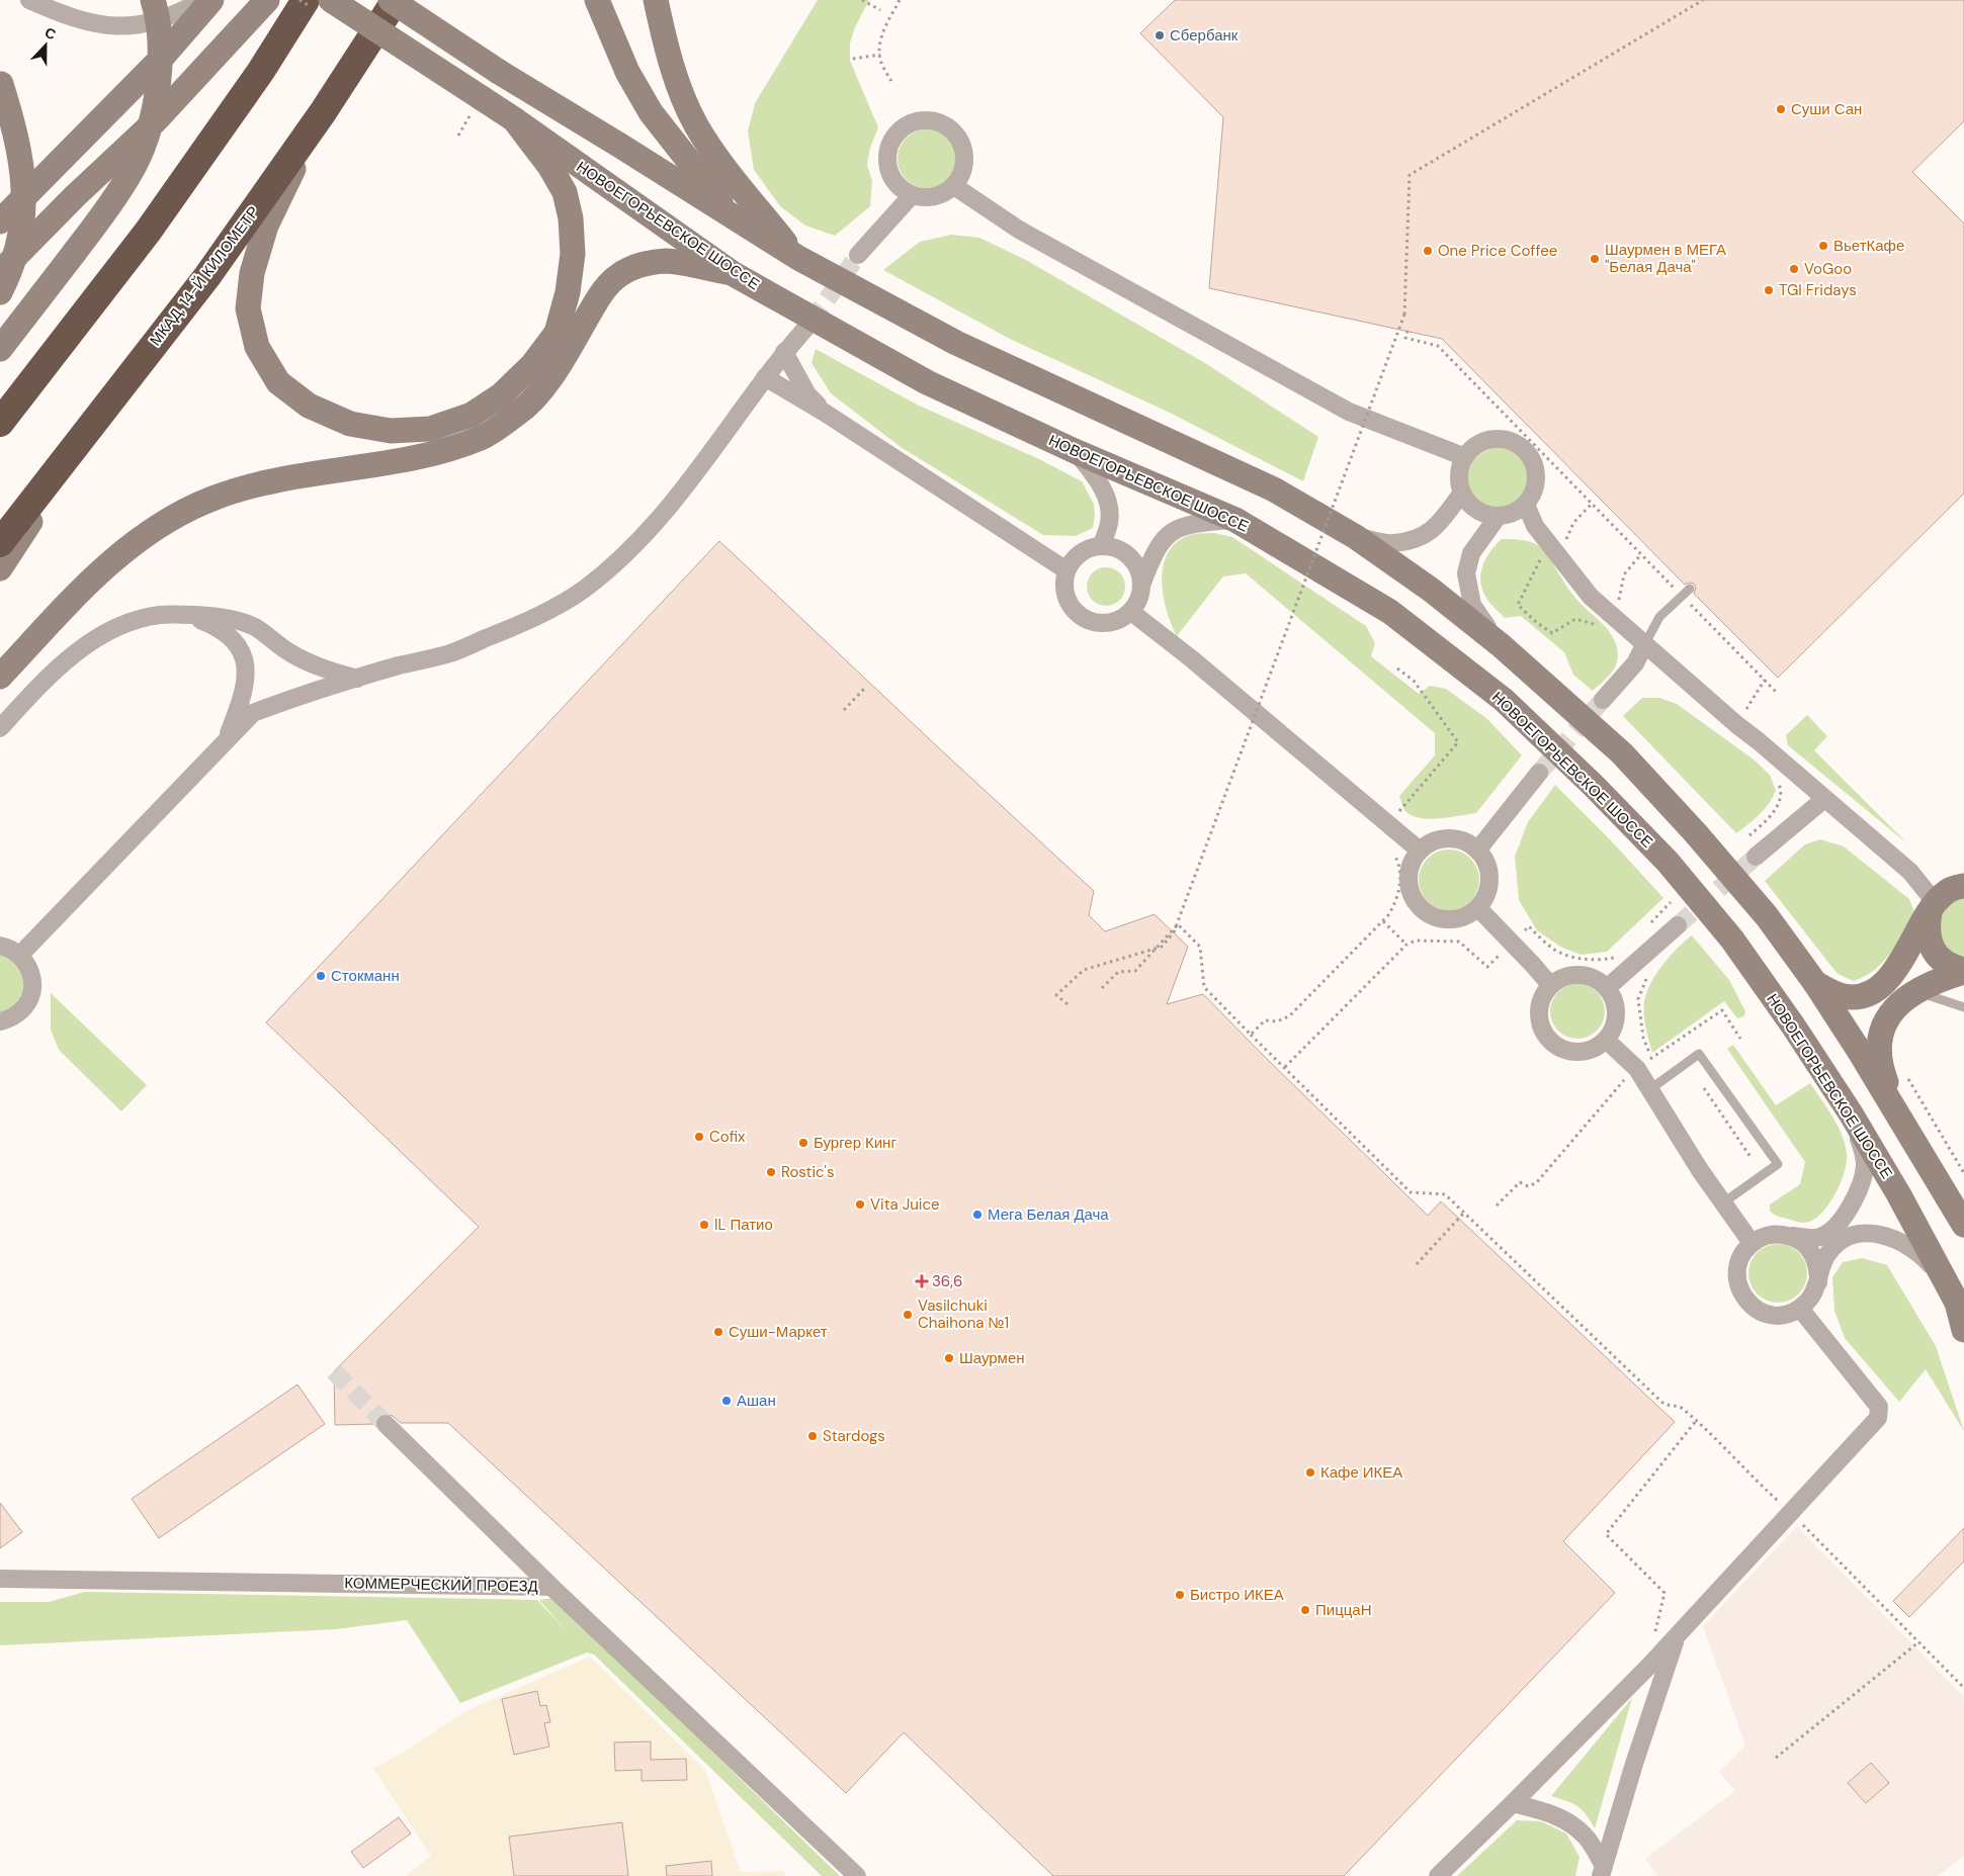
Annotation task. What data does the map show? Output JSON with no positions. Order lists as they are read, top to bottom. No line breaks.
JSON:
{"streets":{"highway":["МКАД, 14-Й КИЛОМЕТР"],"main road":["НОВОЕГОРЬЕВСКОЕ ШОССЕ"],"street":["КОММЕРЧЕСКИЙ ПРОЕЗД"]},"places":{"other":["Сбербанк","Суши Сан","ВьетКафе","One Price Coffee","Шаурмен в МЕГА \"Белая Дача\"","VoGoo","TGI Fridays","Стокманн","Cofix","Бургер Кинг","Rostic's","Vita Juice","Мега Белая Дача","IL Патио","Vasilchuki Chaihona №1","Суши-Маркет","Шаурмен","Ашан","Stardogs","Кафе ИКЕА","Бистро ИКЕА","ПиццаН"],"health":["36,6"]},"north":"top"}
